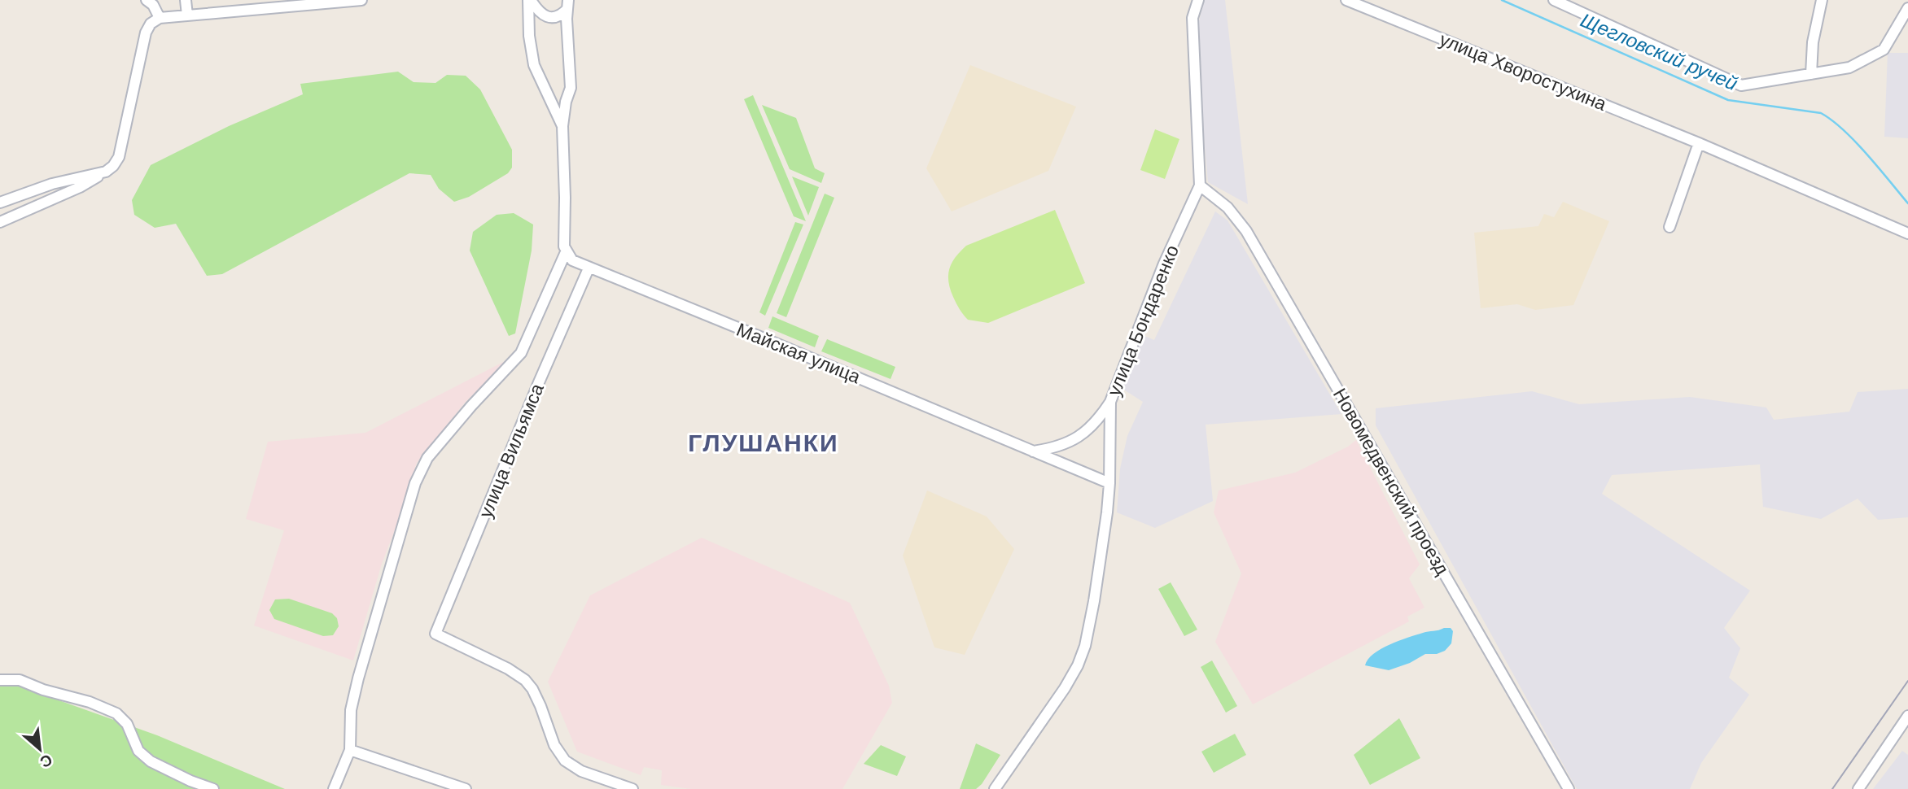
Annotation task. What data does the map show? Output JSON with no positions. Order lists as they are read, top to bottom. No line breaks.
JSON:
{"streets":{"street":["улица Хворостухина","улица Бондаренко","Майская улица","улица Вильямса","Новомедвенский проезд"]},"crossings":[["улица Бондаренко","Майская улица"],["улица Бондаренко","Новомедвенский проезд"],["Майская улица","улица Вильямса"]],"districts":["ГЛУШАНКИ"],"water":["Щегловский ручей"],"north":"bottom right"}
